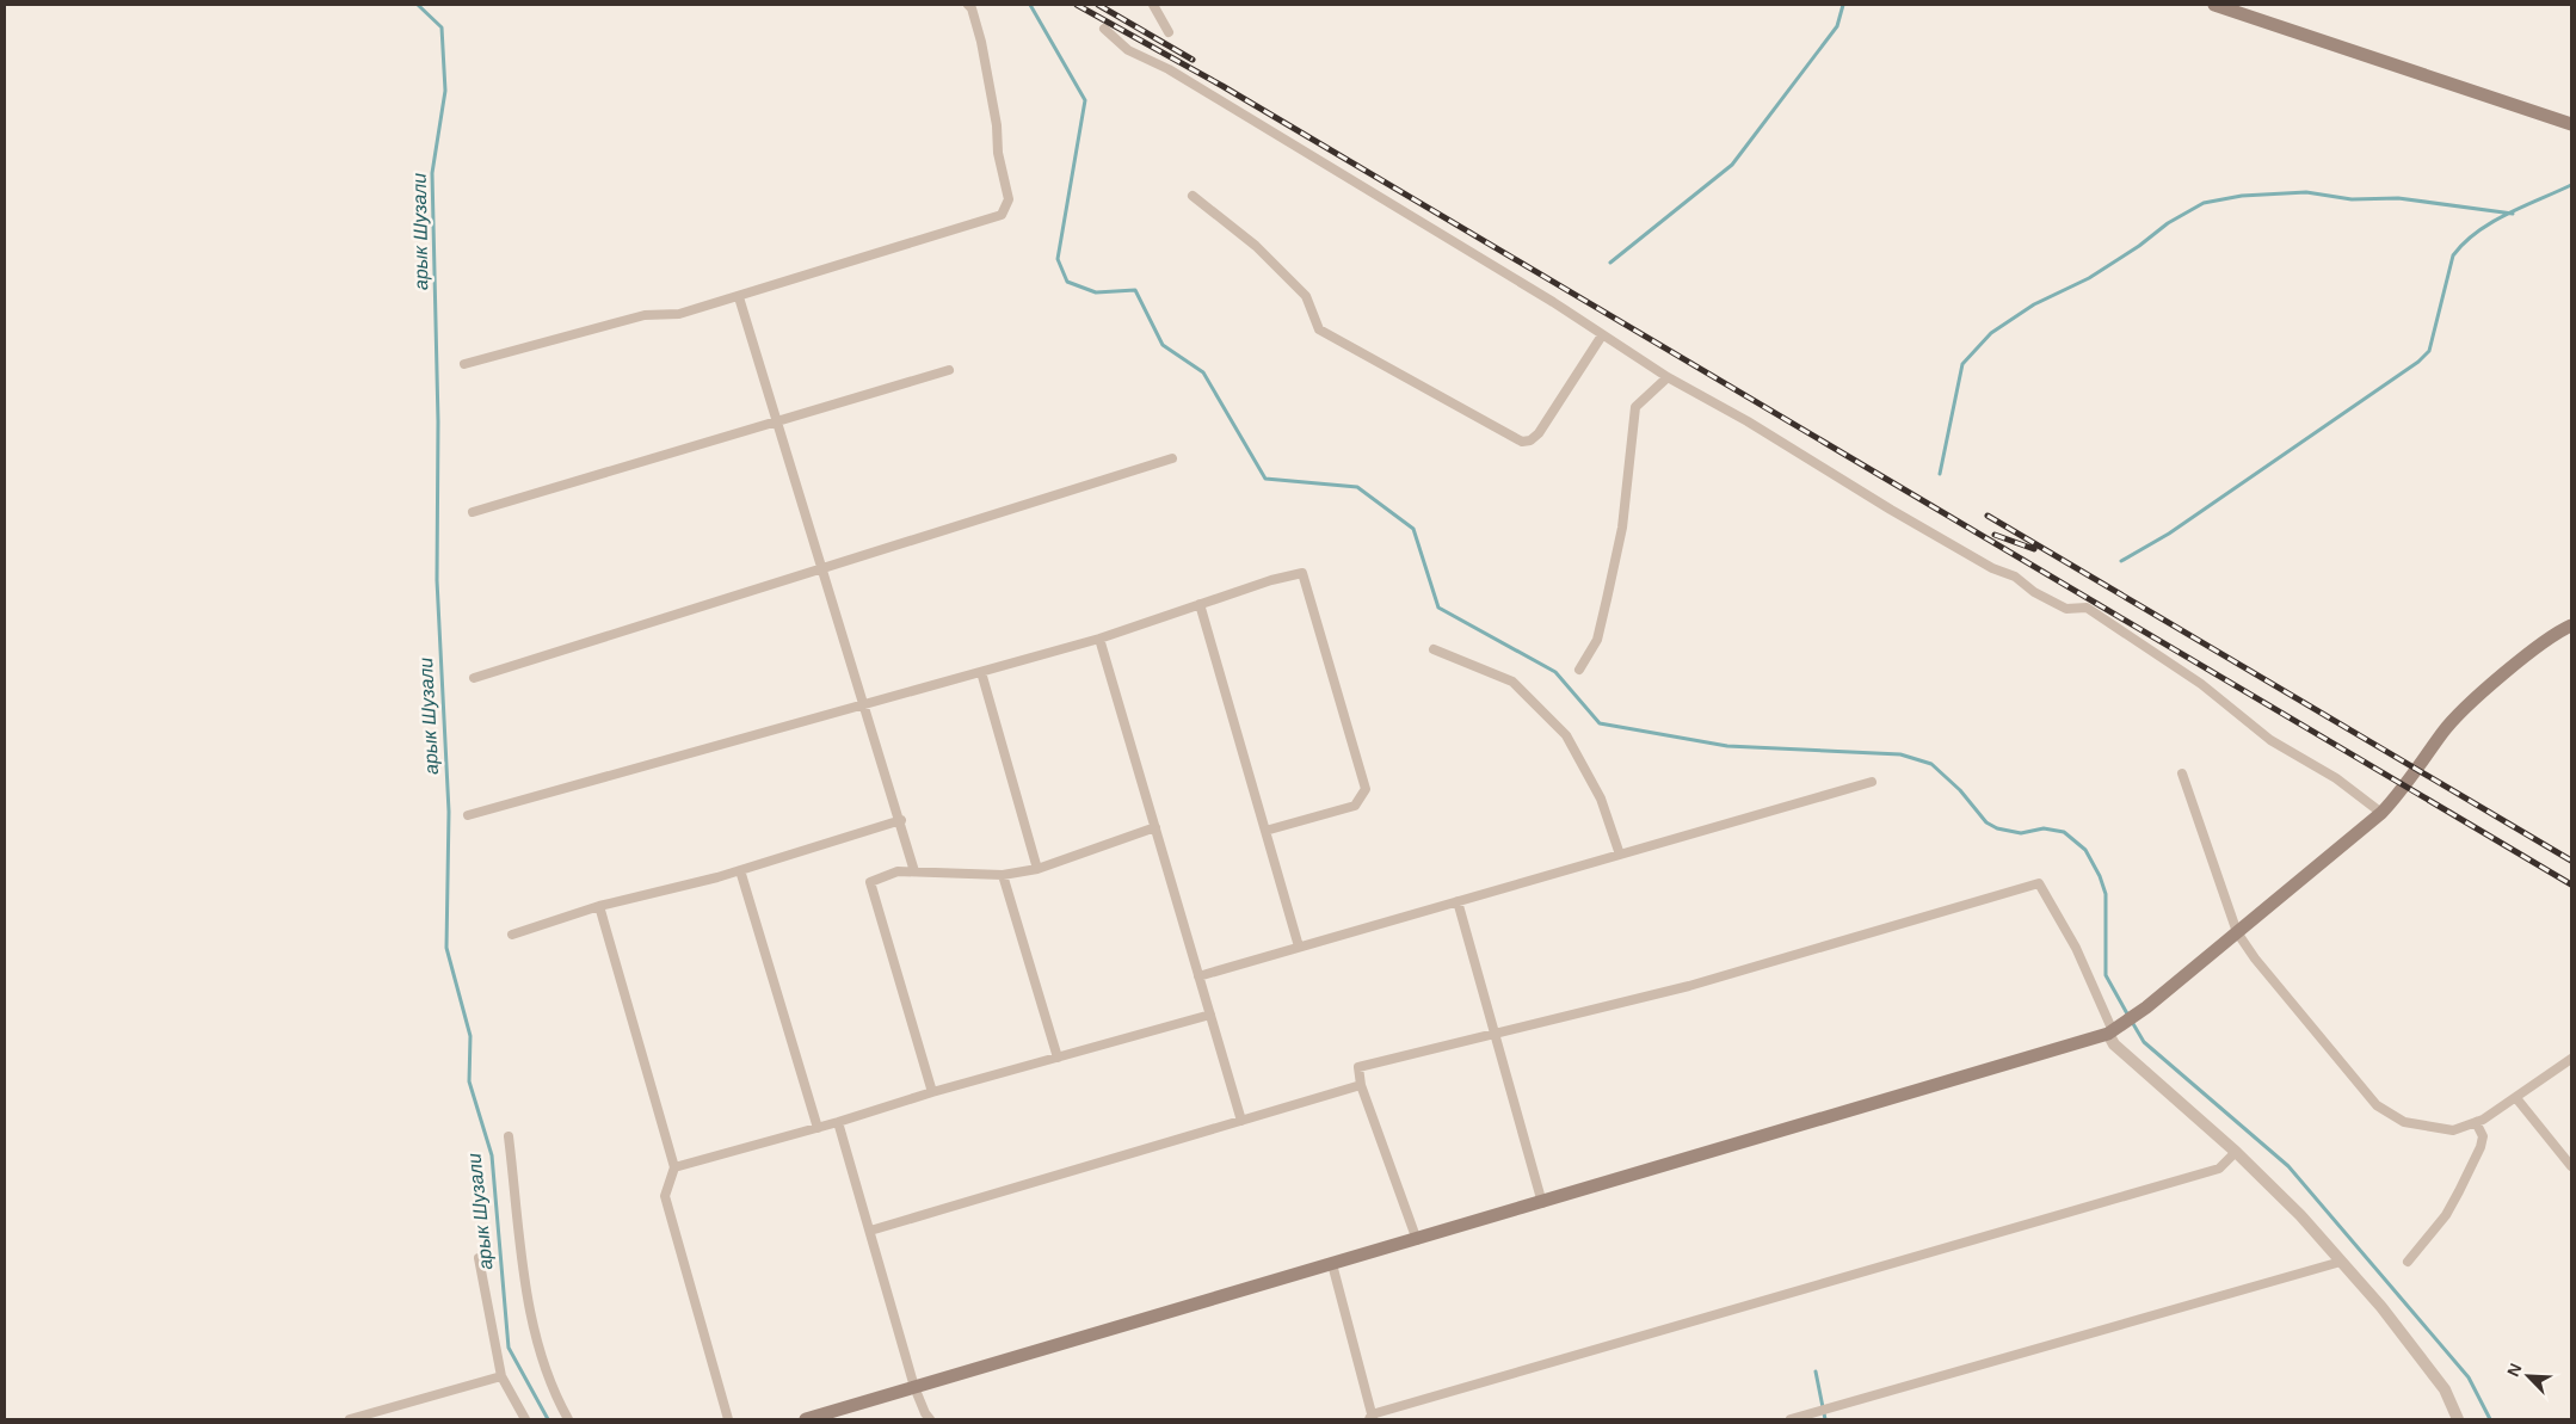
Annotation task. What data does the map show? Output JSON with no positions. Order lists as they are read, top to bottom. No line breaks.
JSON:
{"water":["арык Шузали"],"north":"top left"}
